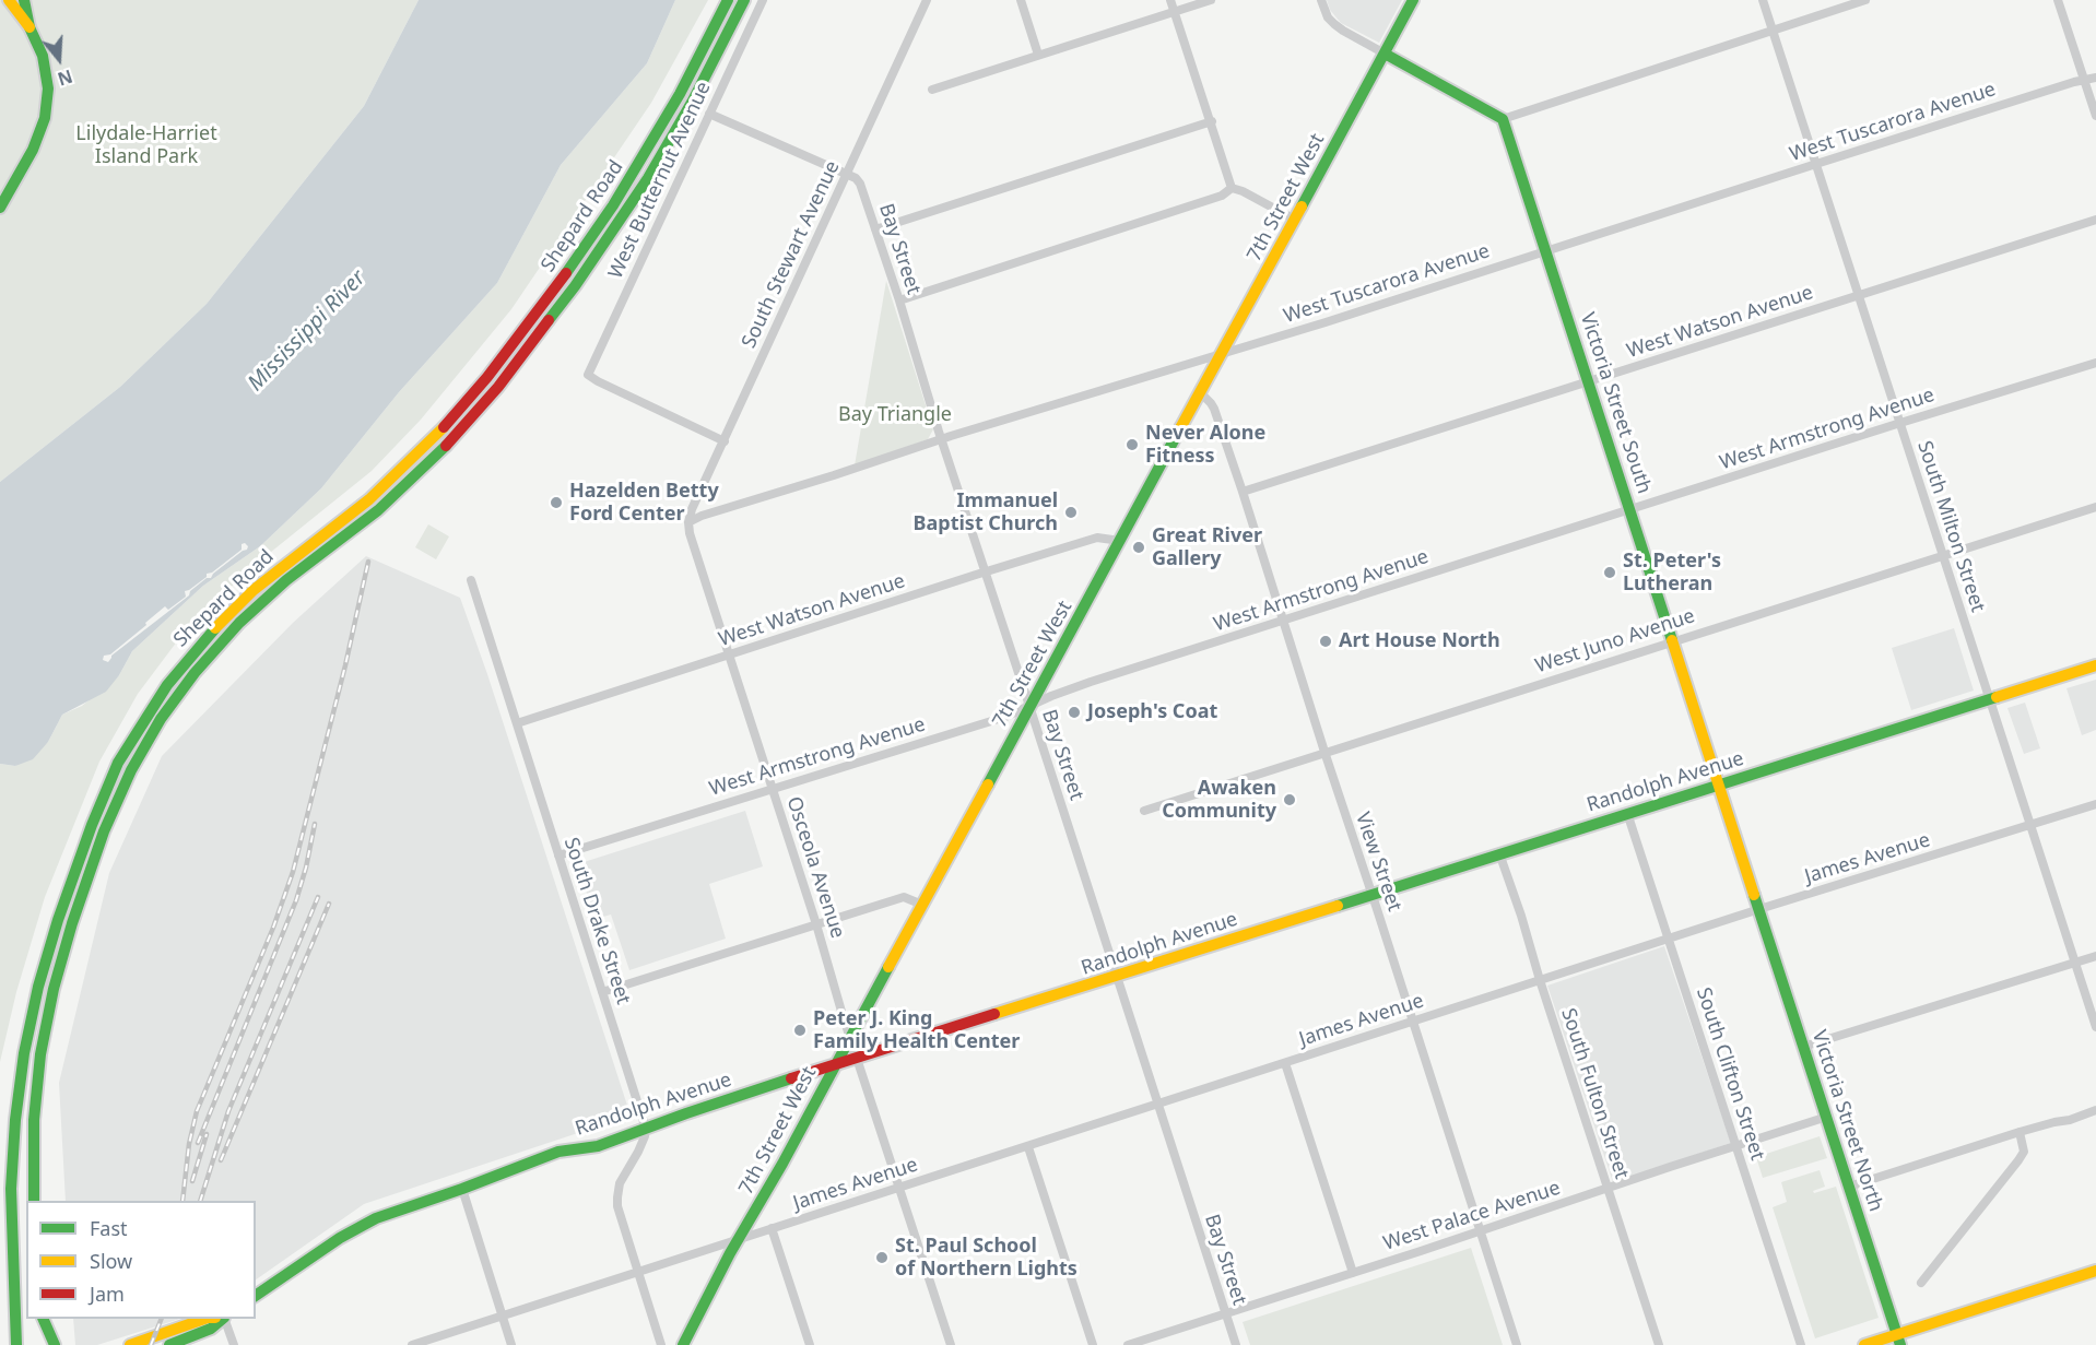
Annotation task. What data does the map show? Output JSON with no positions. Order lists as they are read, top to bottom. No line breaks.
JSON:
{"streets":{"main road":["7th Street West","Shepard Road","Victoria Street South","Randolph Avenue","Victoria Street North"],"street":["West Tuscarora Avenue","West Butternut Avenue","Bay Street","South Stewart Avenue","West Watson Avenue","West Armstrong Avenue","South Milton Street","West Juno Avenue","James Avenue","View Street","Osceola Avenue","South Drake Street","South Clifton Street","South Fulton Street","West Palace Avenue"]},"crossings":[["West Tuscarora Avenue","7th Street West"],["West Tuscarora Avenue","Bay Street"],["West Tuscarora Avenue","South Stewart Avenue"],["West Tuscarora Avenue","Victoria Street South"],["West Tuscarora Avenue","South Milton Street"],["West Tuscarora Avenue","Osceola Avenue"],["West Butternut Avenue","Bay Street"],["West Butternut Avenue","South Stewart Avenue"],["7th Street West","Bay Street"],["7th Street West","West Watson Avenue"],["7th Street West","West Armstrong Avenue"],["7th Street West","Randolph Avenue"],["7th Street West","James Avenue"],["7th Street West","View Street"],["7th Street West","Osceola Avenue"],["Bay Street","South Stewart Avenue"],["Bay Street","West Watson Avenue"],["Bay Street","West Armstrong Avenue"],["Bay Street","Randolph Avenue"],["Bay Street","James Avenue"],["Bay Street","West Palace Avenue"],["South Stewart Avenue","Osceola Avenue"],["West Watson Avenue","Victoria Street South"],["West Watson Avenue","South Milton Street"],["West Watson Avenue","View Street"],["West Watson Avenue","Osceola Avenue"],["West Watson Avenue","South Drake Street"],["Victoria Street South","West Armstrong Avenue"],["Victoria Street South","West Juno Avenue"],["Victoria Street South","Randolph Avenue"],["Victoria Street South","James Avenue"],["Victoria Street South","Victoria Street North"],["West Armstrong Avenue","South Milton Street"],["West Armstrong Avenue","View Street"],["West Armstrong Avenue","Osceola Avenue"],["West Armstrong Avenue","South Drake Street"],["South Milton Street","West Juno Avenue"],["South Milton Street","Randolph Avenue"],["South Milton Street","James Avenue"],["West Juno Avenue","View Street"],["Randolph Avenue","View Street"],["Randolph Avenue","Osceola Avenue"],["Randolph Avenue","South Drake Street"],["Randolph Avenue","South Clifton Street"],["Randolph Avenue","South Fulton Street"],["James Avenue","View Street"],["James Avenue","South Clifton Street"],["James Avenue","South Fulton Street"],["James Avenue","Victoria Street North"],["View Street","West Palace Avenue"],["South Clifton Street","West Palace Avenue"],["South Fulton Street","West Palace Avenue"],["Victoria Street North","West Palace Avenue"]],"water":["Mississippi River"],"parks":["Lilydale-Harriet Island Park","Bay Triangle"],"places":["Never Alone Fitness","Hazelden Betty Ford Center","Immanuel Baptist Church","Great River Gallery","St. Peter's Lutheran","Art House North","Joseph's Coat","Awaken Community","Peter J. King Family Health Center","St. Paul School of Northern Lights"],"legend":["Fast","Slow","Jam"],"north":"bottom"}
